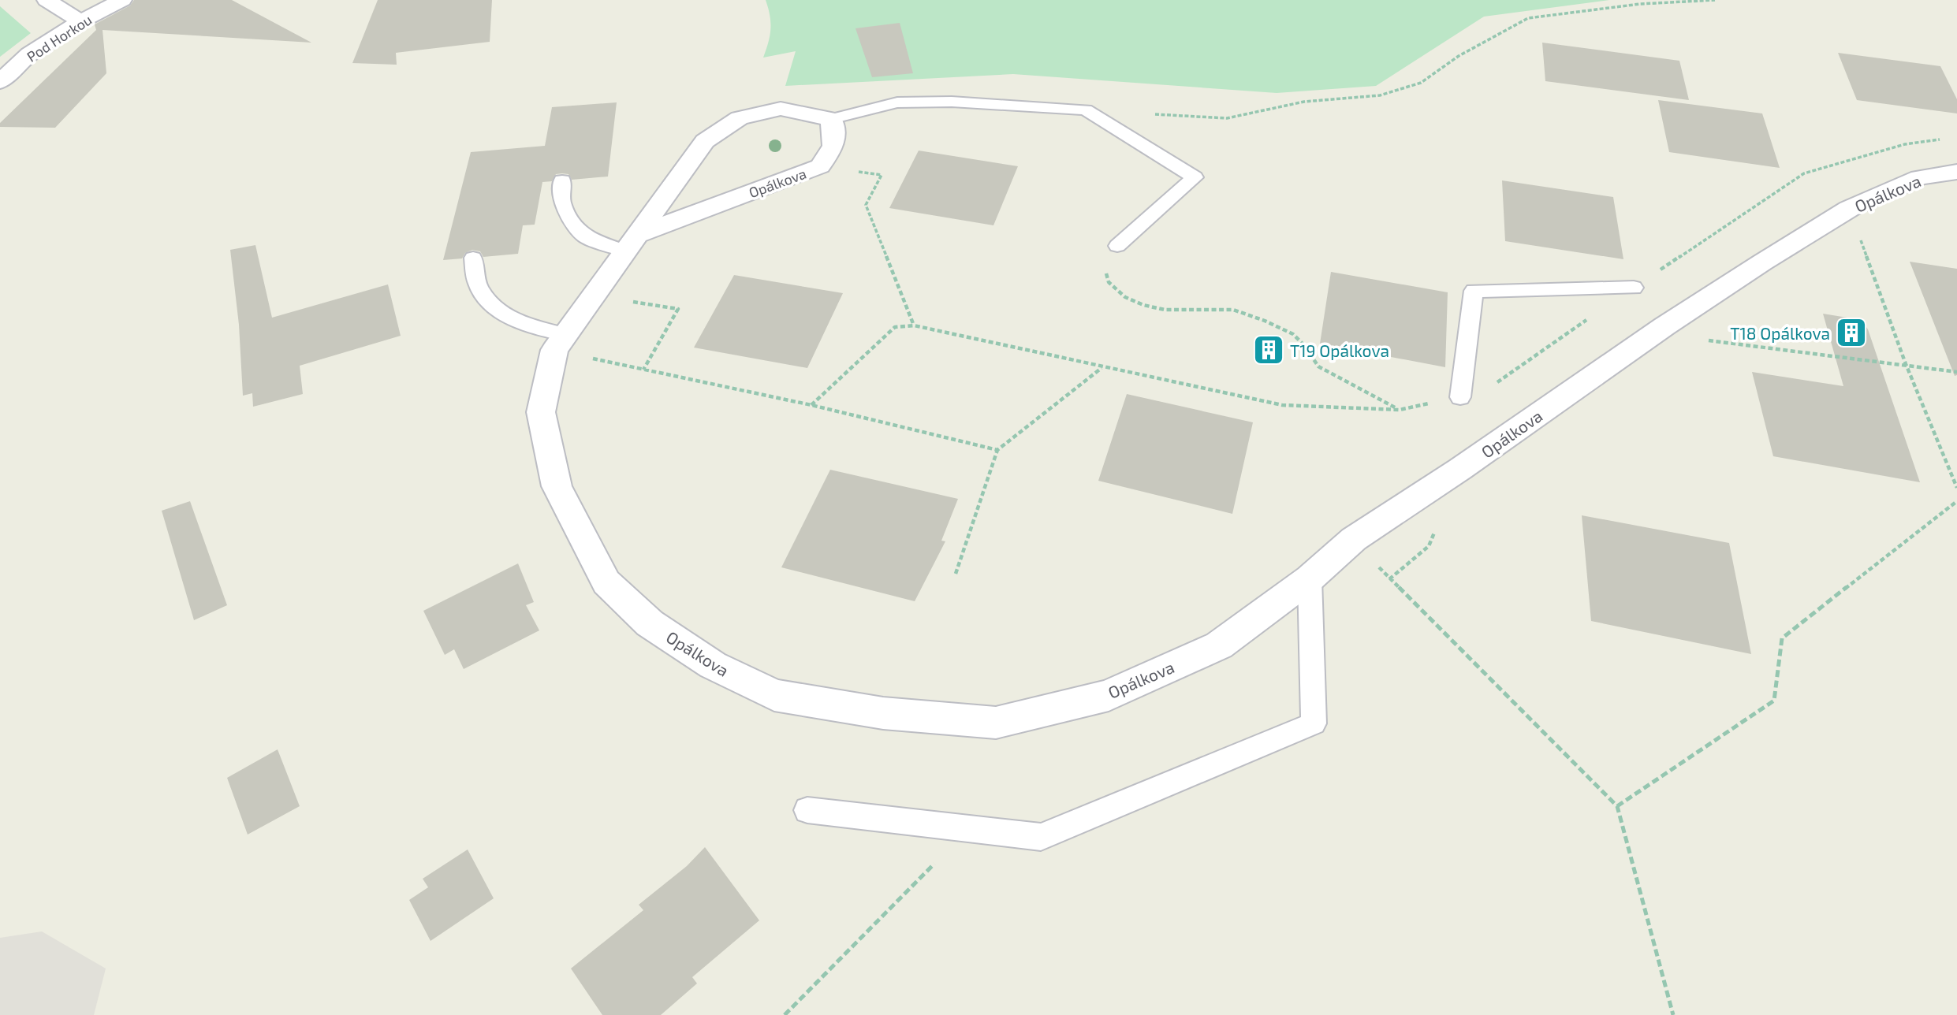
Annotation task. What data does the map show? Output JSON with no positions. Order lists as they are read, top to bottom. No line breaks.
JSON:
{"streets":{"street":["Pod Horkou","Opálkova"]},"places":{"building":["T18 Opálkova","T19 Opálkova"]}}
